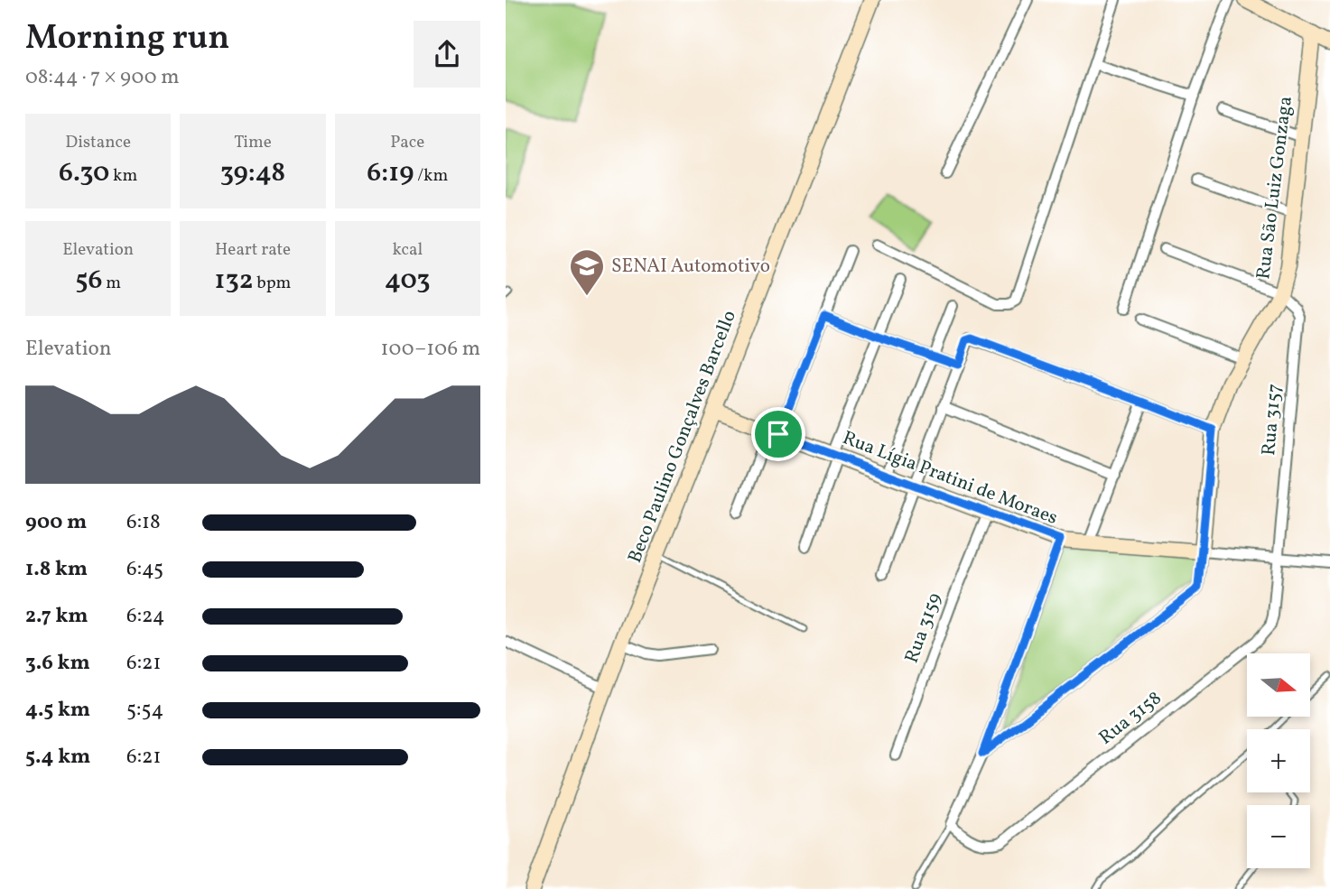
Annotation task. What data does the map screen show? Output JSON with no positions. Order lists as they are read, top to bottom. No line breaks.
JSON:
{"streets":{"street":["Rua São Luiz Gonzaga","Rua 3157","Beco Paulino Gonçalves Barcello","Rua Lígia Pratini de Moraes","Rua 3159","Rua 3158"]},"crossings":[["Rua São Luiz Gonzaga","Rua 3157"],["Rua São Luiz Gonzaga","Rua Lígia Pratini de Moraes"],["Rua 3157","Rua Lígia Pratini de Moraes"],["Rua 3157","Rua 3158"],["Beco Paulino Gonçalves Barcello","Rua Lígia Pratini de Moraes"],["Rua Lígia Pratini de Moraes","Rua 3159"],["Rua Lígia Pratini de Moraes","Rua 3158"]],"places":{"school or university":["SENAI Automotivo"]},"north":"right","page":{"heading":["Morning run","08:44 · 7 × 900 m"],"stats":[["Distance","6.30 km"],["Time","39:48"],["Pace","6:19 /km"],["Elevation","56 m"],["Heart rate","132 bpm"],["kcal","403"]],"chart":["Elevation","100–106 m"],"list":[{"name":"900 m","note":"6:18"},{"name":"1.8 km","note":"6:45"},{"name":"2.7 km","note":"6:24"},{"name":"3.6 km","note":"6:21"},{"name":"4.5 km","note":"5:54"},{"name":"5.4 km","note":"6:21"}],"map_buttons":["+","−"]}}
